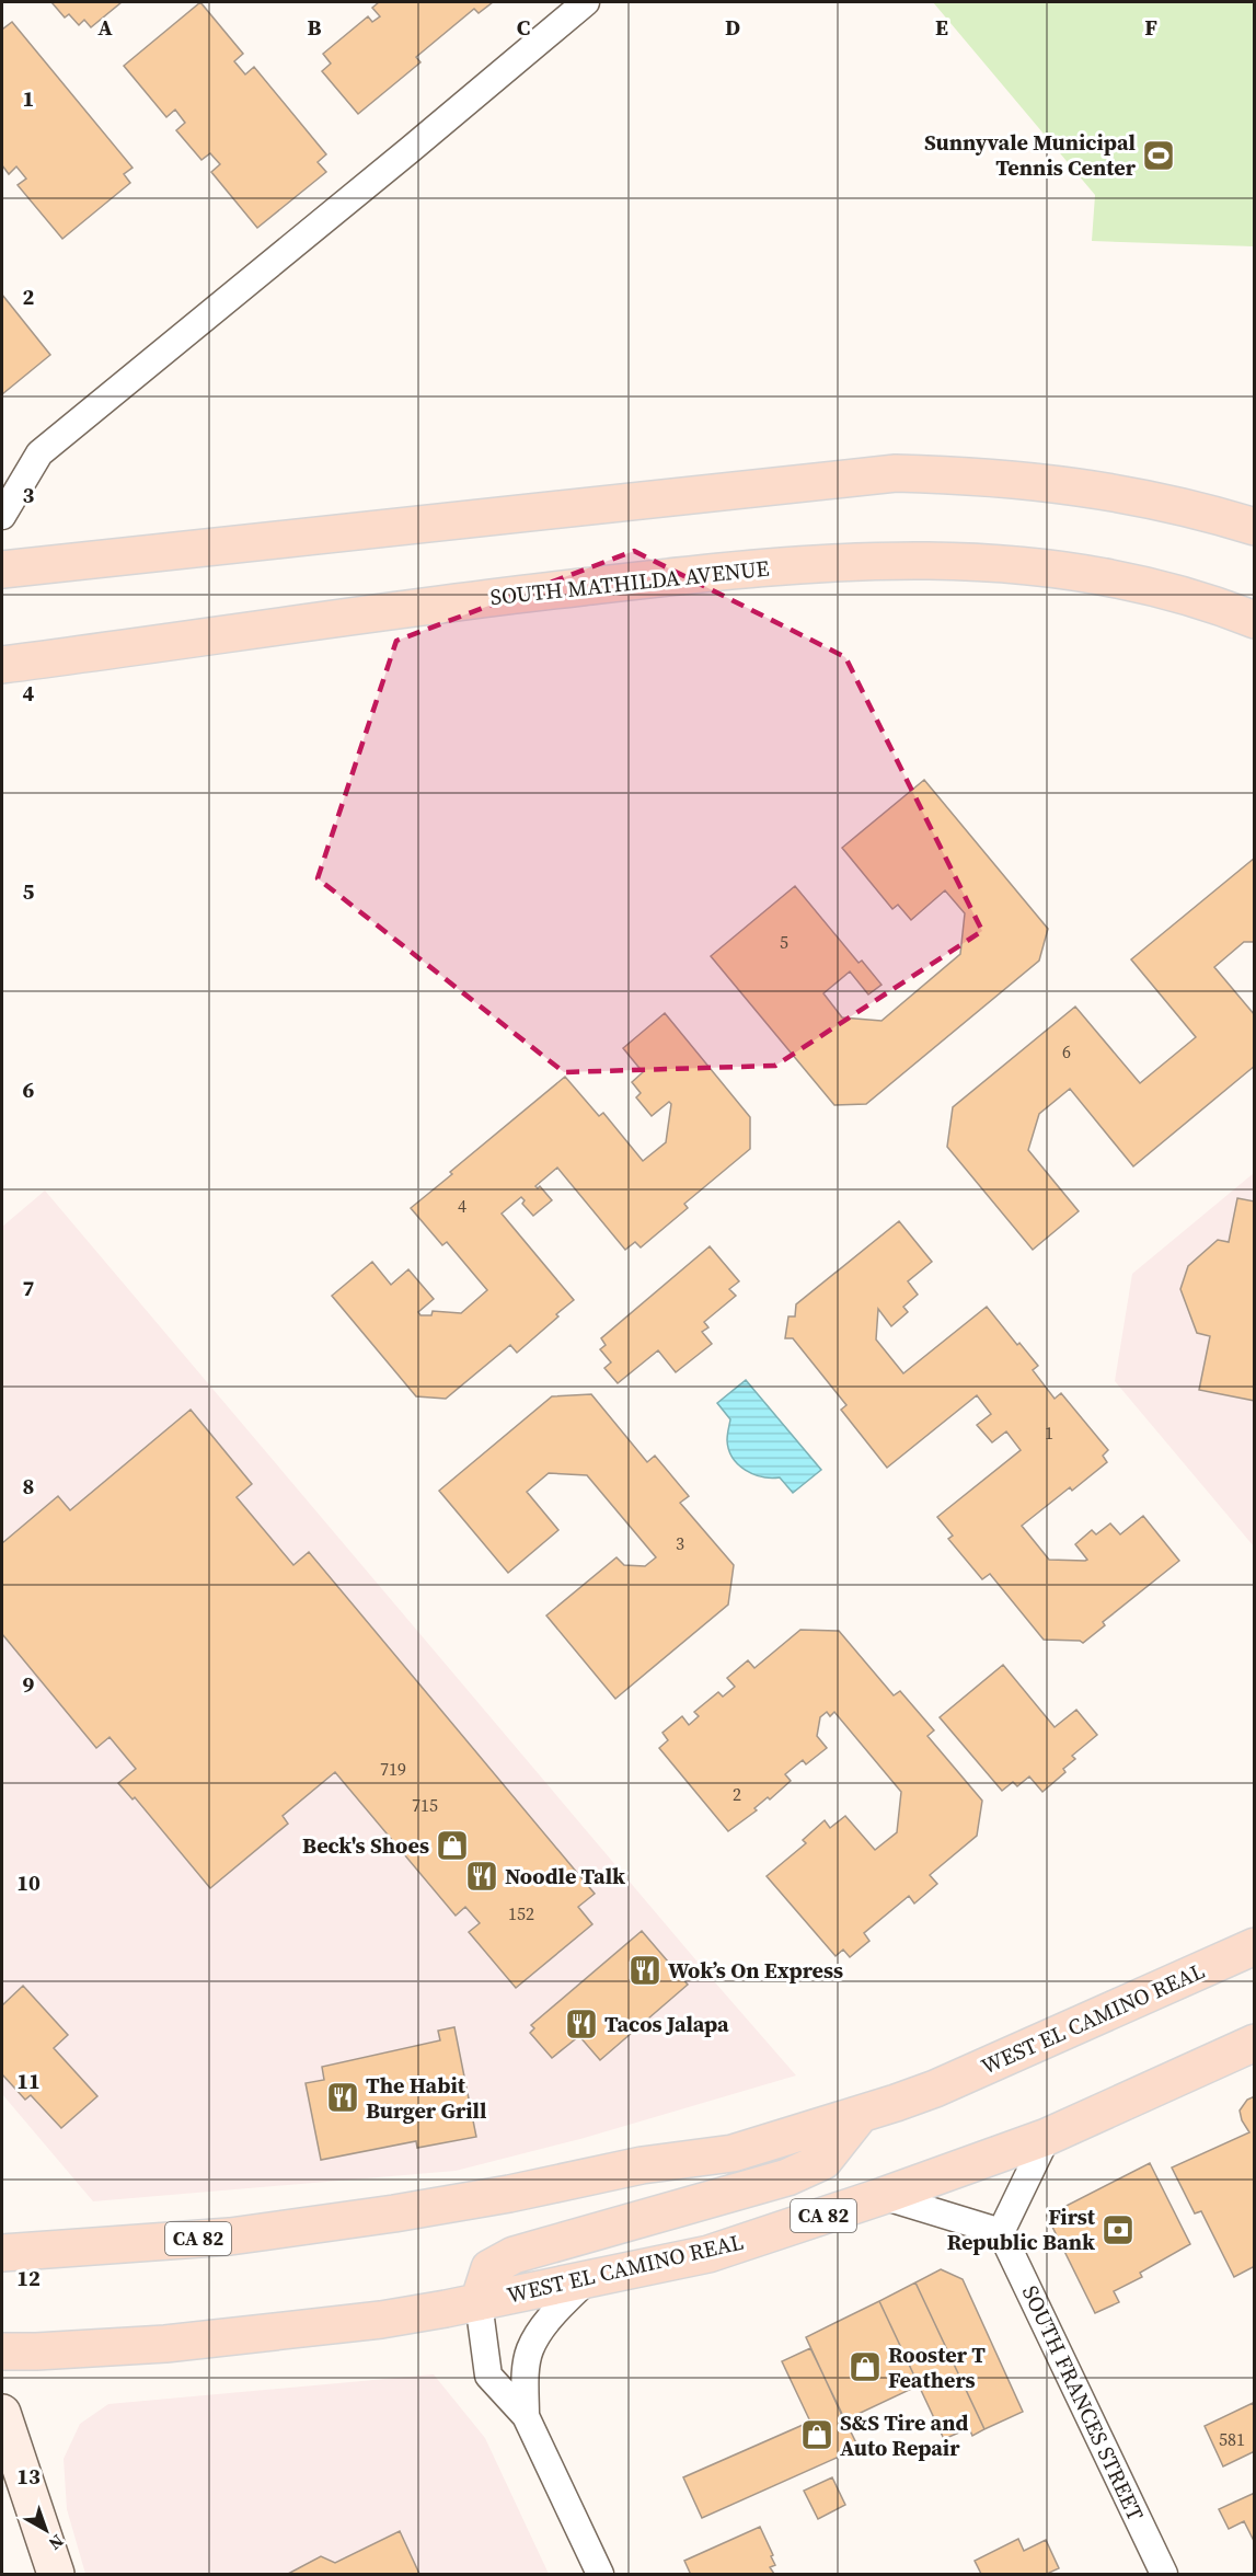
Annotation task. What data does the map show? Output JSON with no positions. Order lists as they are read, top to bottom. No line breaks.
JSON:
{"streets":{"main road":["SOUTH MATHILDA AVENUE","WEST EL CAMINO REAL","CA 82"],"street":["SOUTH FRANCES STREET"]},"places":{"sports":["Sunnyvale Municipal Tennis Center"],"shop":["Beck's Shoes","Rooster T Feathers","S&S Tire and Auto Repair"],"restaurant":["Noodle Talk","Wok’s On Express","Tacos Jalapa","The Habit Burger Grill"],"bank":["First Republic Bank"]},"house_numbers":["5","6","4","1","3","719","2","715","152","581"],"north":"bottom right","grid":{"columns":["A","B","C","D","E","F"],"rows":["1","2","3","4","5","6","7","8","9","10","11","12","13"]}}
